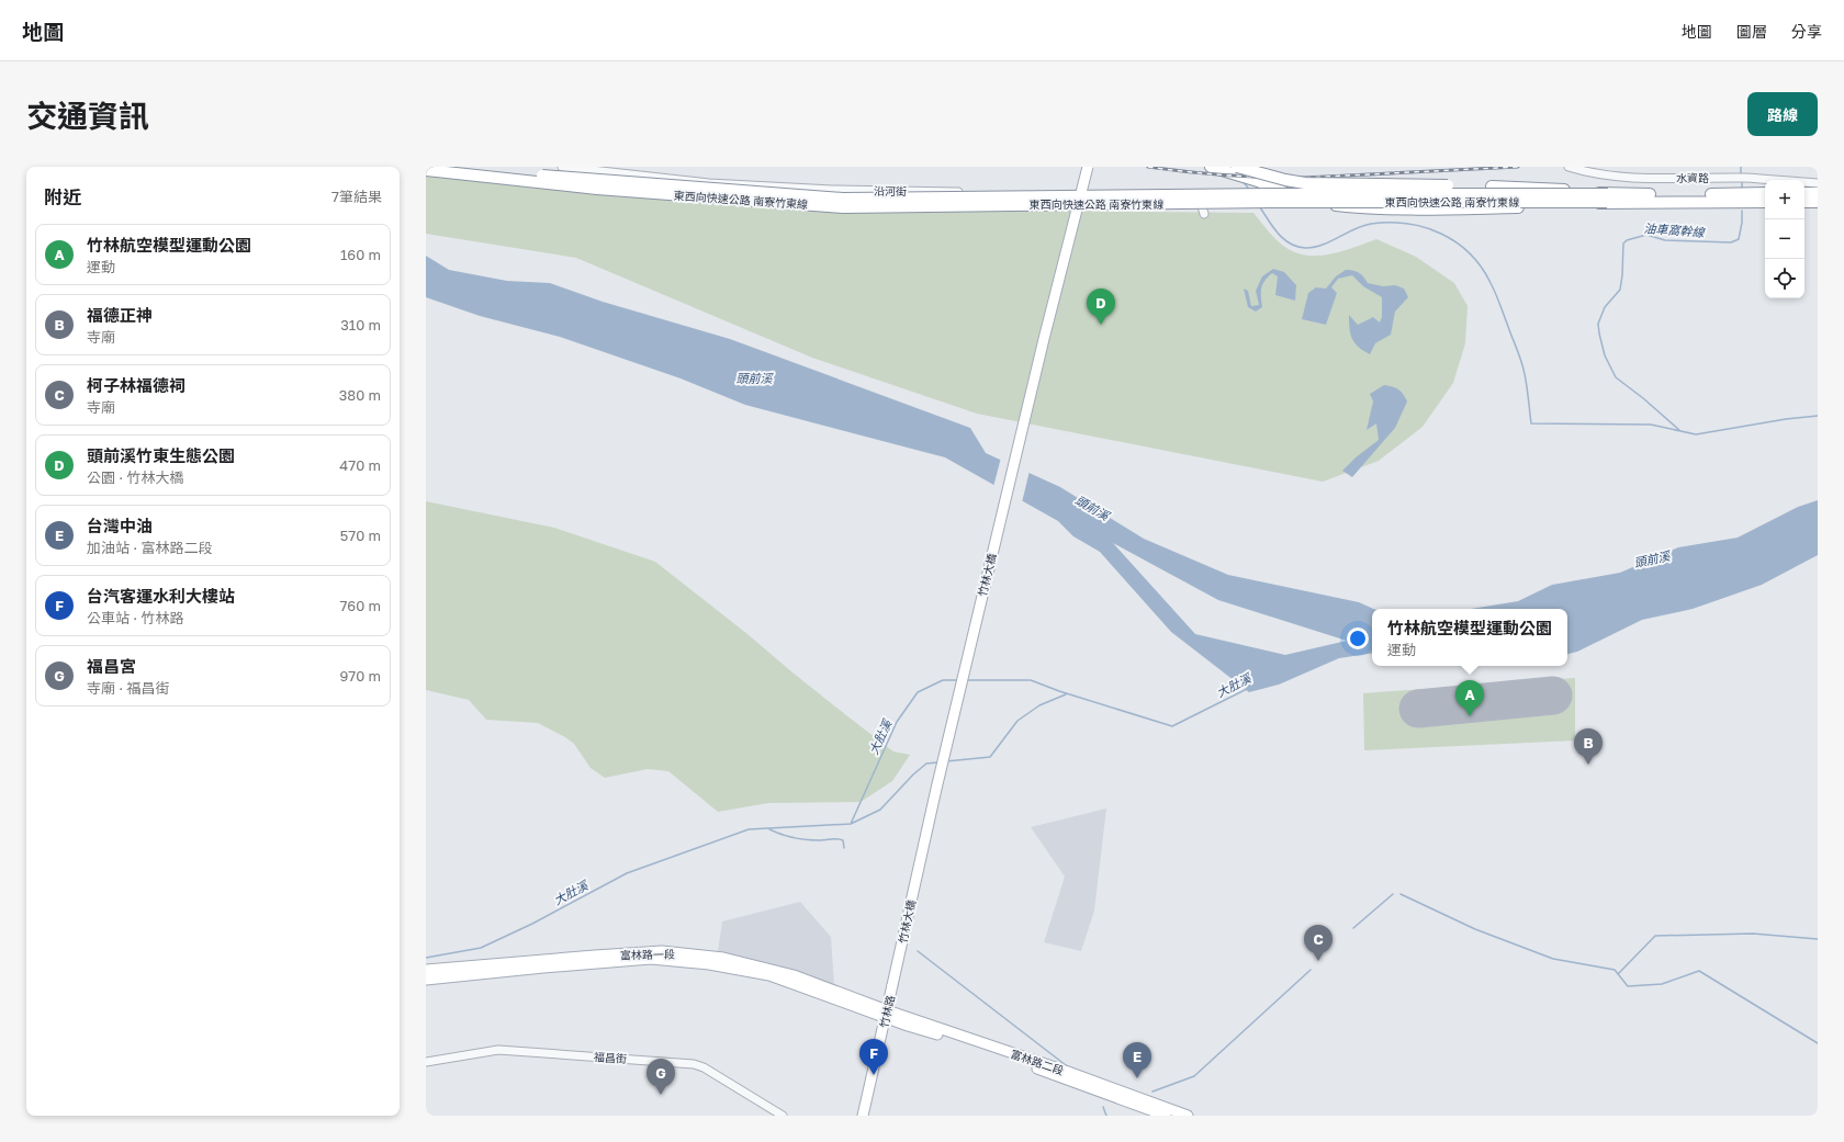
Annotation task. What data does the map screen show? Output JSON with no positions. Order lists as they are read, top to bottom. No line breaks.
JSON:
{"streets":{"highway":["東西向快速公路 南寮竹東線"],"main road":["竹林大橋","富林路一段","竹林路","富林路二段"],"street":["水資路","沿河街","福昌街"]},"crossings":[["竹林大橋","竹林路"],["富林路一段","竹林路"],["富林路一段","富林路二段"],["竹林路","富林路二段"]],"water":["油車窩幹線","頭前溪","大肚溪"],"page":{"header":"地圖","nav":["地圖","圖層","分享"],"title":"交通資訊","buttons":"路線","heading":["附近","7筆結果"],"map_buttons":["+","−"],"list":[{"mark":"A","name":"竹林航空模型運動公園","note":"運動","value":"160 m"},{"mark":"B","name":"福德正神","note":"寺廟","value":"310 m"},{"mark":"C","name":"柯子林福德祠","note":"寺廟","value":"380 m"},{"mark":"D","name":"頭前溪竹東生態公園","note":"公園 · 竹林大橋","value":"470 m"},{"mark":"E","name":"台灣中油","note":"加油站 · 富林路二段","value":"570 m"},{"mark":"F","name":"台汽客運水利大樓站","note":"公車站 · 竹林路","value":"760 m"},{"mark":"G","name":"福昌宮","note":"寺廟 · 福昌街","value":"970 m"}],"pins":["D","A","B","C","F","E","G"],"popup":["竹林航空模型運動公園","運動"]}}
